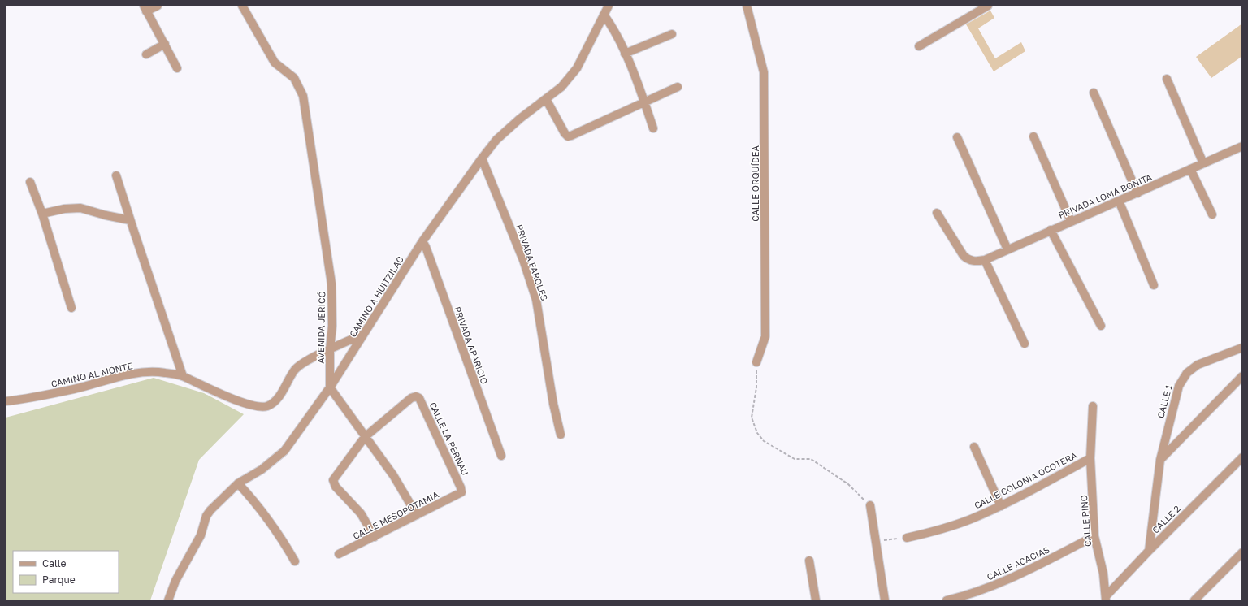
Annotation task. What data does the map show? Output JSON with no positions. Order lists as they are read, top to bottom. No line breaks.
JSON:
{"streets":{"street":["CALLE ORQUÍDEA","PRIVADA LOMA BONITA","PRIVADA FAROLES","CAMINO A HUITZILAC","AVENIDA JERICÓ","PRIVADA APARICIO","CAMINO AL MONTE","CALLE 1","CALLE LA PERNAU","CALLE COLONIA OCOTERA","CALLE MESOPOTAMIA","CALLE 2","CALLE PINO","CALLE ACACIAS"]},"crossings":[["PRIVADA FAROLES","CAMINO A HUITZILAC"],["CAMINO A HUITZILAC","AVENIDA JERICÓ"],["CAMINO A HUITZILAC","PRIVADA APARICIO"],["CAMINO A HUITZILAC","CAMINO AL MONTE"],["AVENIDA JERICÓ","CAMINO AL MONTE"],["CALLE 1","CALLE 2"],["CALLE LA PERNAU","CALLE MESOPOTAMIA"],["CALLE COLONIA OCOTERA","CALLE PINO"],["CALLE 2","CALLE PINO"],["CALLE PINO","CALLE ACACIAS"]],"legend":["Calle","Parque"]}
